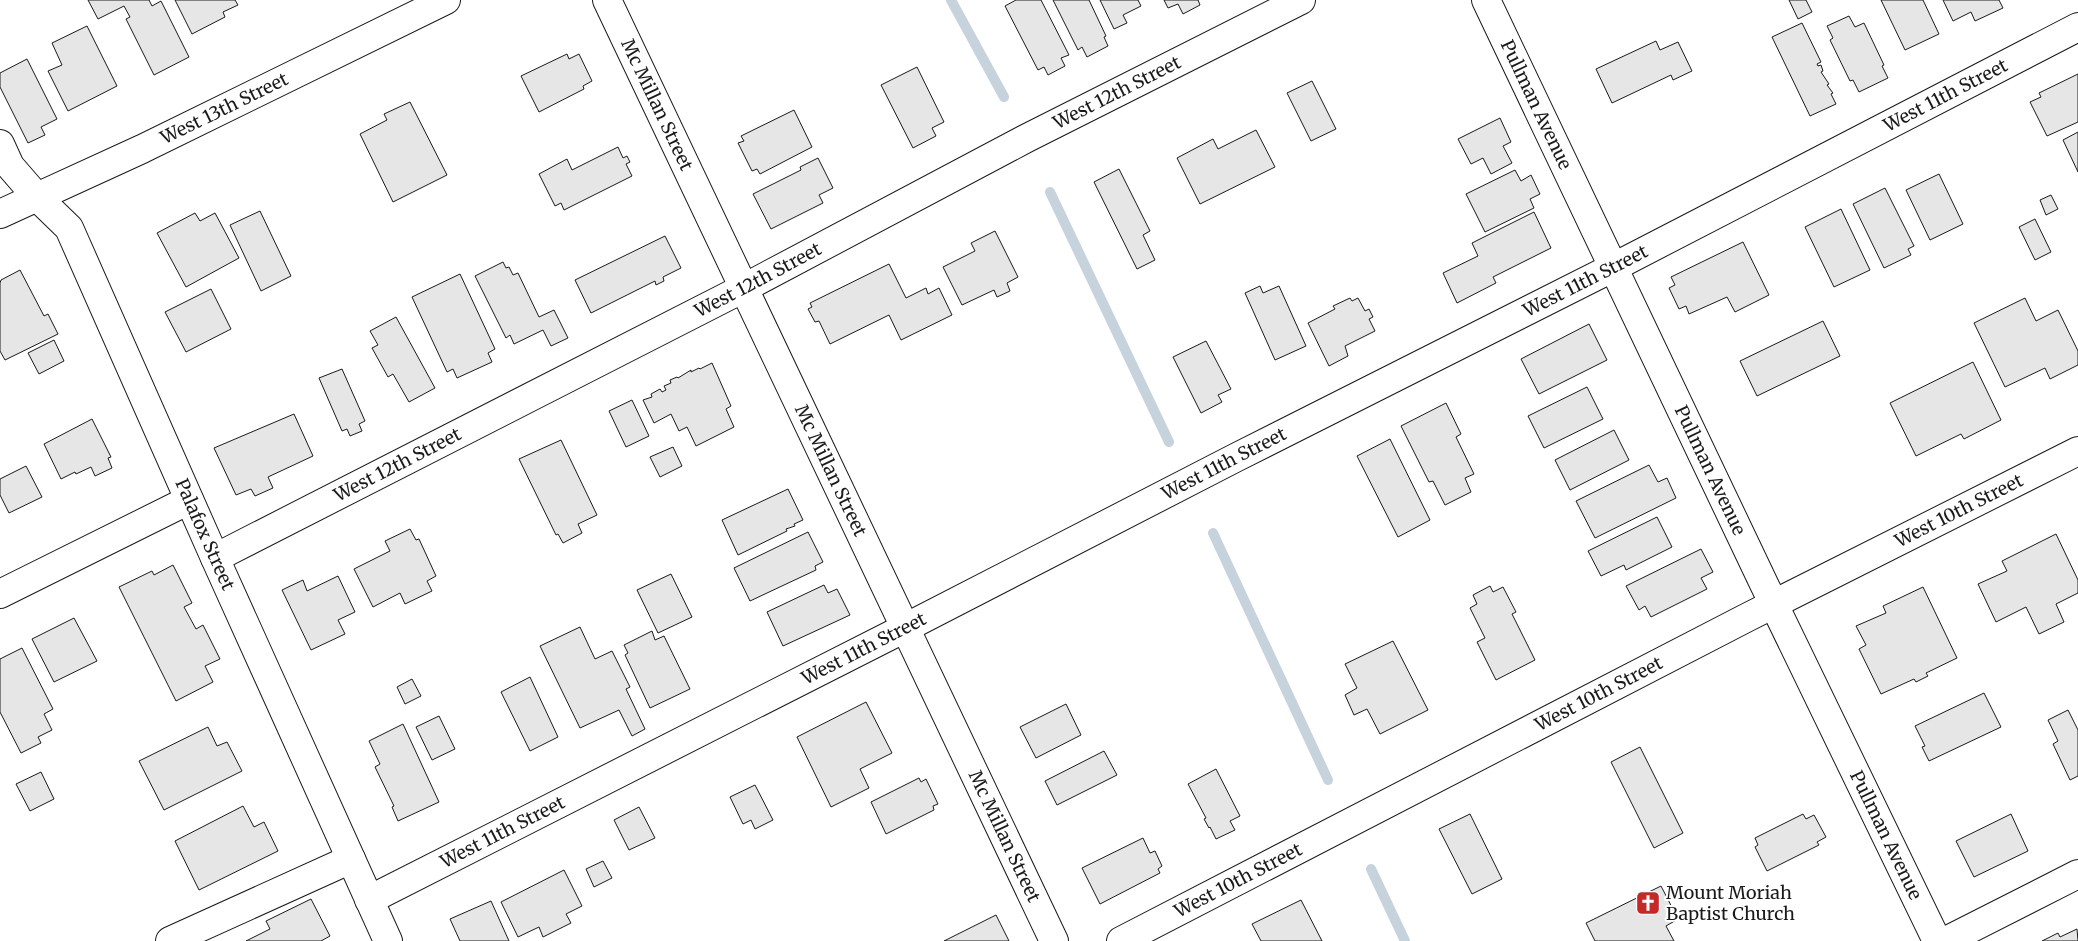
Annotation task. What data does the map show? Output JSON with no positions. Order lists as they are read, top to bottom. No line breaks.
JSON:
{"streets":{"street":["West 12th Street","West 11th Street","Mc Millan Street","Pullman Avenue","West 13th Street","West 10th Street","Palafox Street"]},"crossings":[["West 12th Street","Mc Millan Street"],["West 12th Street","Palafox Street"],["West 11th Street","Mc Millan Street"],["West 11th Street","Pullman Avenue"],["West 11th Street","Palafox Street"],["Pullman Avenue","West 10th Street"],["West 13th Street","Palafox Street"]],"places":{"church":["Mount Moriah Baptist Church"]}}
